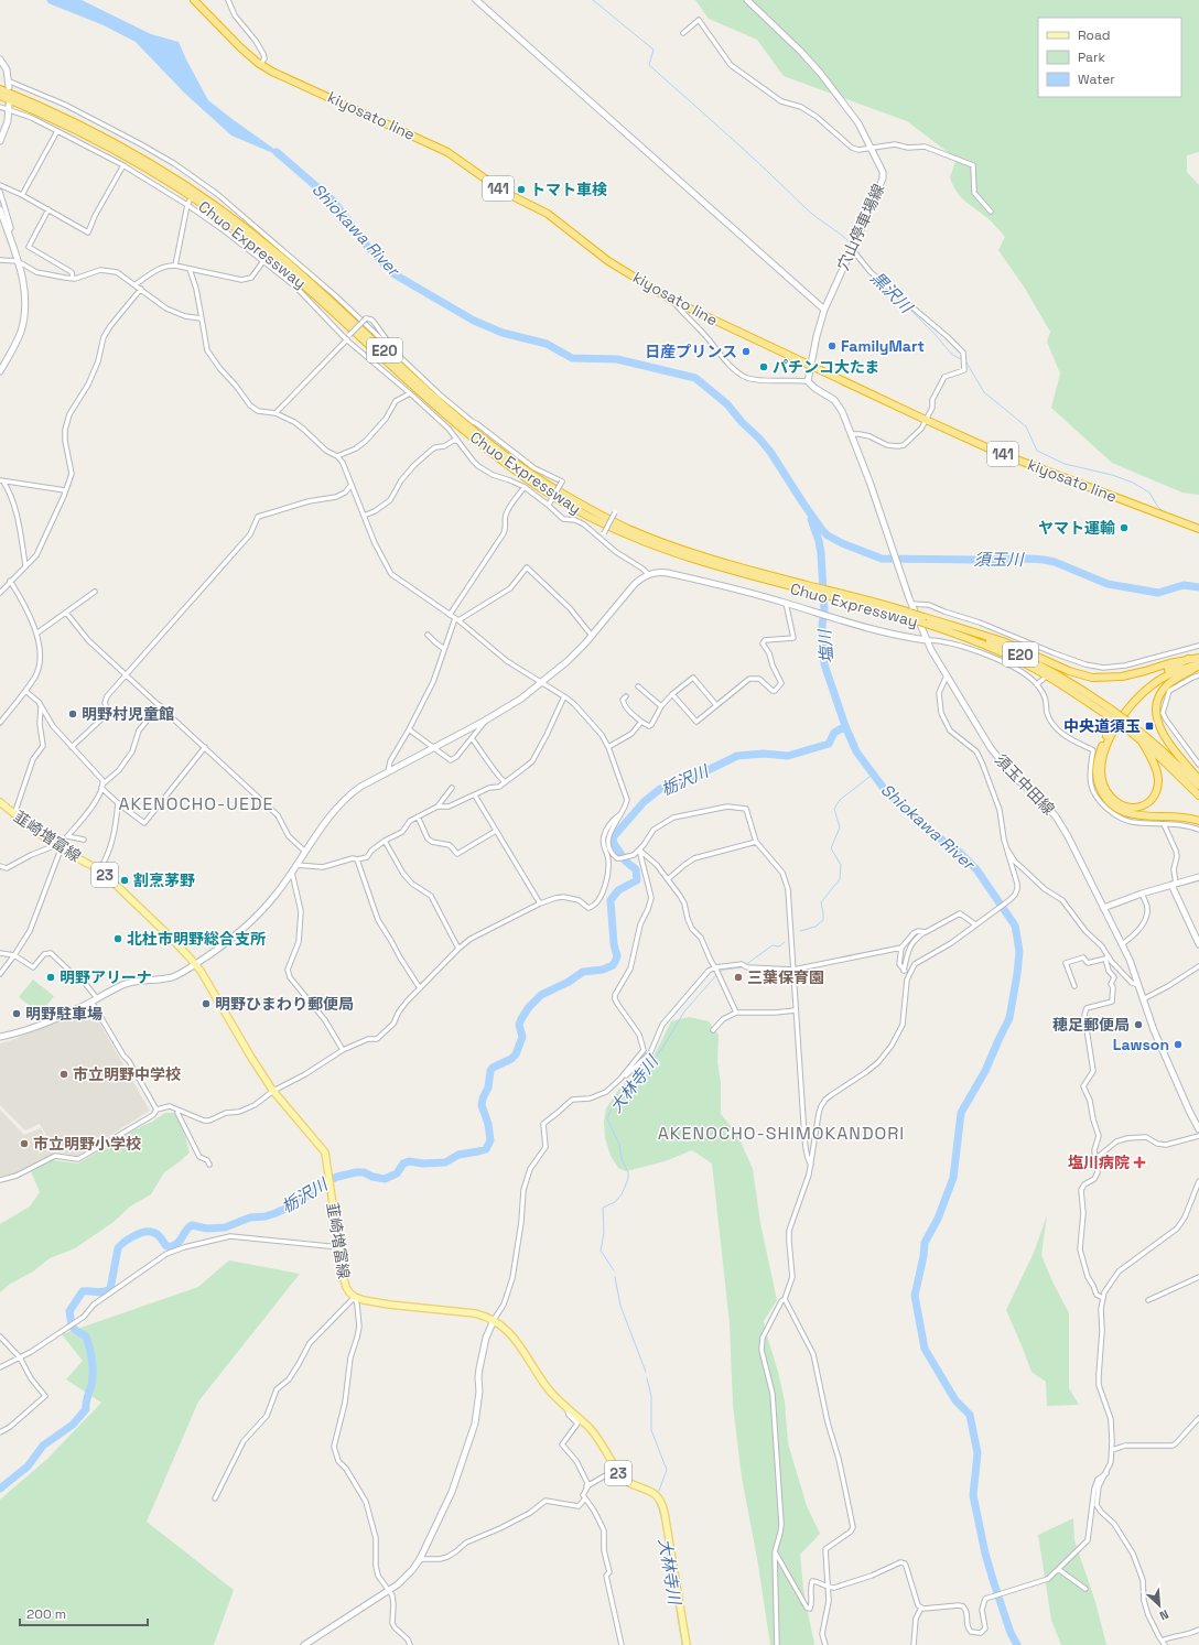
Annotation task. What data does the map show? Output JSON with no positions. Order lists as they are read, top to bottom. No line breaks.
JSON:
{"streets":{"highway":["kiyosato line","141","Chuo Expressway","E20"],"main road":["韮崎増富線","23"],"street":["穴山停車場線","須玉中田線"]},"crossings":[["kiyosato line","穴山停車場線"],["穴山停車場線","須玉中田線"],["韮崎増富線","23"]],"districts":["AKENOCHO-UEDE","AKENOCHO-SHIMOKANDORI"],"water":["Shiokawa River","黒沢川","須玉川","塩川","栃沢川","大林寺川"],"places":{"other":["トマト車検","FamilyMart","日産プリンス","パチンコ大たま","ヤマト運輸","明野村児童館","割烹茅野","北杜市明野総合支所","明野アリーナ","三葉保育園","明野ひまわり郵便局","明野駐車場","穂足郵便局","Lawson","市立明野中学校","市立明野小学校"],"transit":["中央道須玉"],"health":["塩川病院"]},"legend":["Road","Park","Water"],"scale_bar":"200 m","north":"bottom right"}
